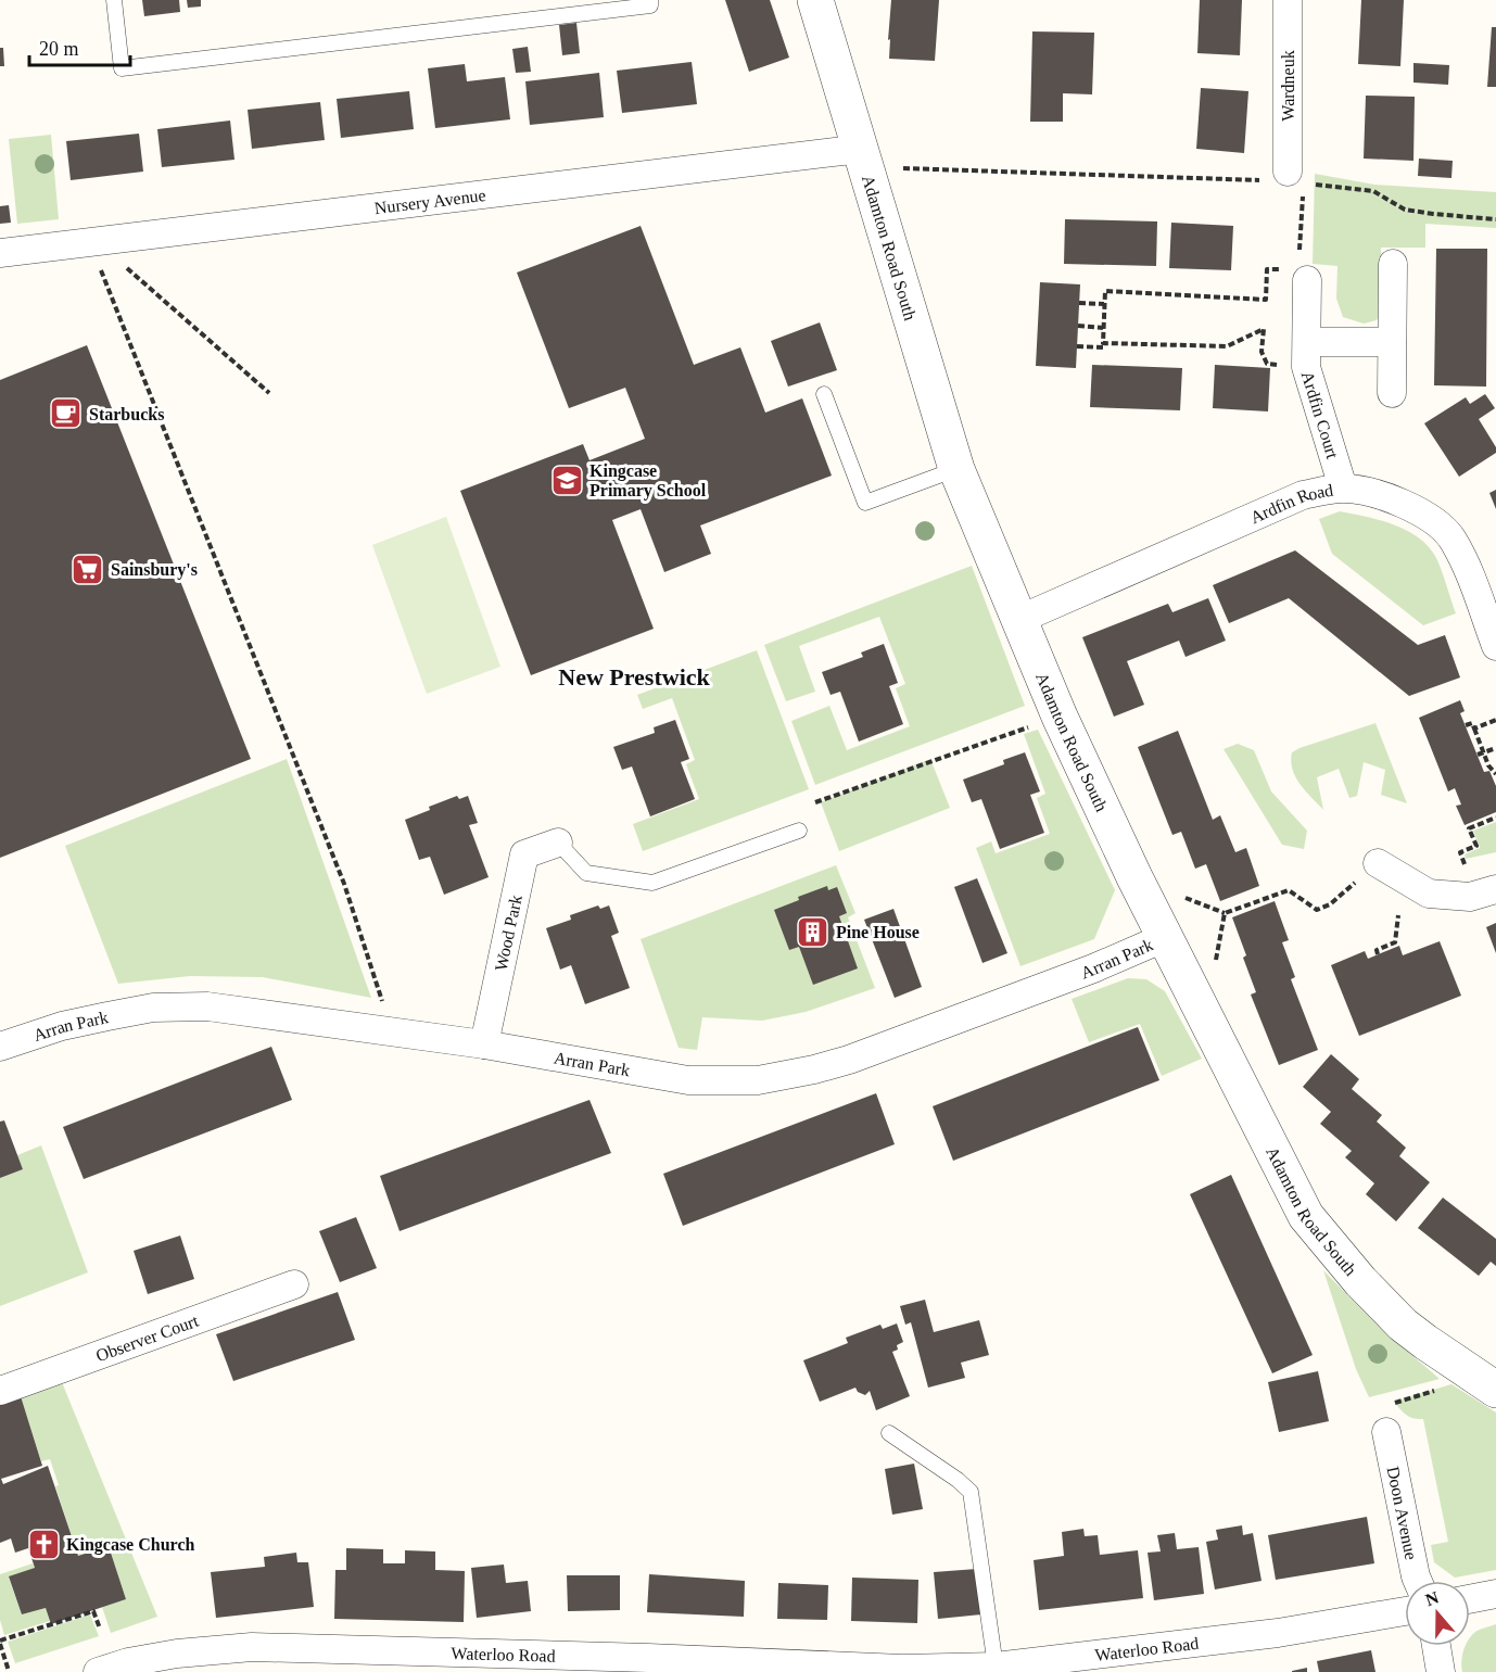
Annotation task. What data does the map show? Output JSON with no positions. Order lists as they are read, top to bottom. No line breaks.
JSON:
{"streets":{"street":["Wardneuk","Nursery Avenue","Adamton Road South","Ardfin Court","Ardfin Road","Wood Park","Arran Park","Observer Court","Doon Avenue","Waterloo Road"]},"crossings":[["Nursery Avenue","Adamton Road South"],["Adamton Road South","Ardfin Road"],["Adamton Road South","Arran Park"],["Ardfin Court","Ardfin Road"],["Wood Park","Arran Park"]],"districts":["New Prestwick"],"places":{"cafe":["Starbucks"],"school or university":["Kingcase Primary School"],"supermarket":["Sainsbury's"],"building":["Pine House"],"church":["Kingcase Church"]},"scale_bar":"20 m","north":"top"}
